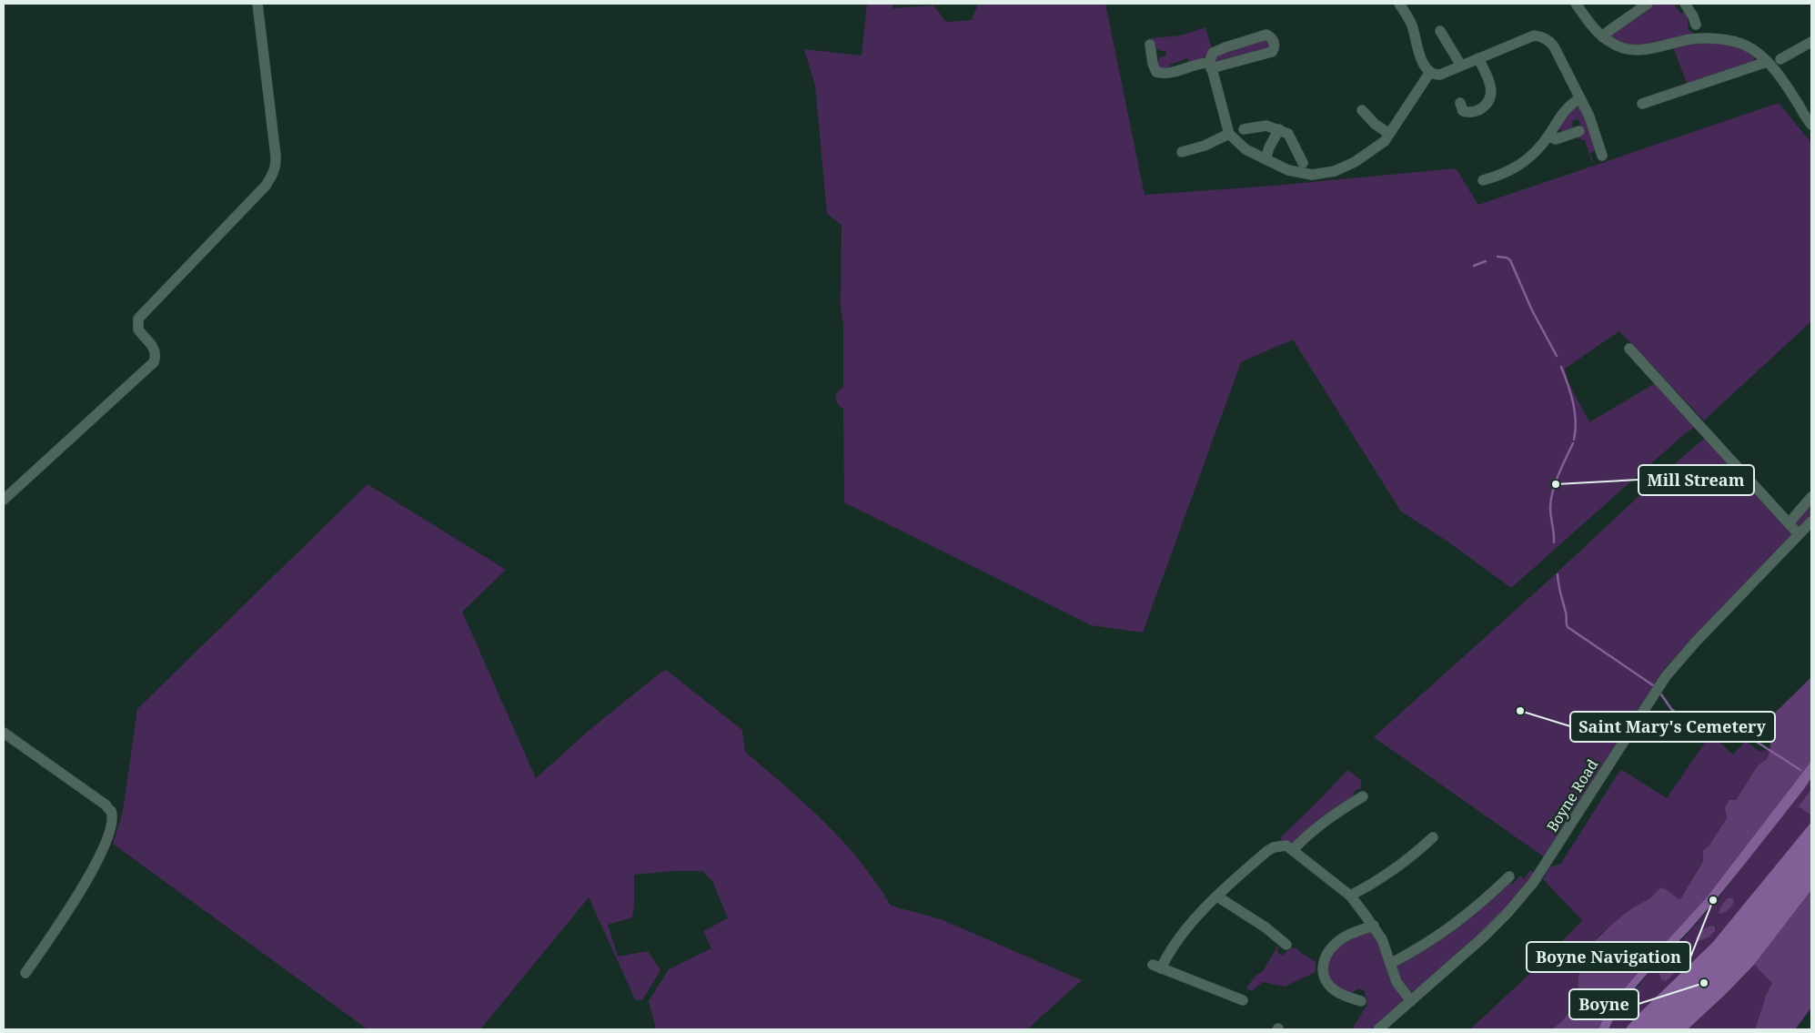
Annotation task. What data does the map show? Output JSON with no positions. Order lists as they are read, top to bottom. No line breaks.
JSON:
{"streets":{"street":["Boyne Road"]},"places":["Mill Stream","Saint Mary's Cemetery","Boyne Navigation","Boyne"]}
